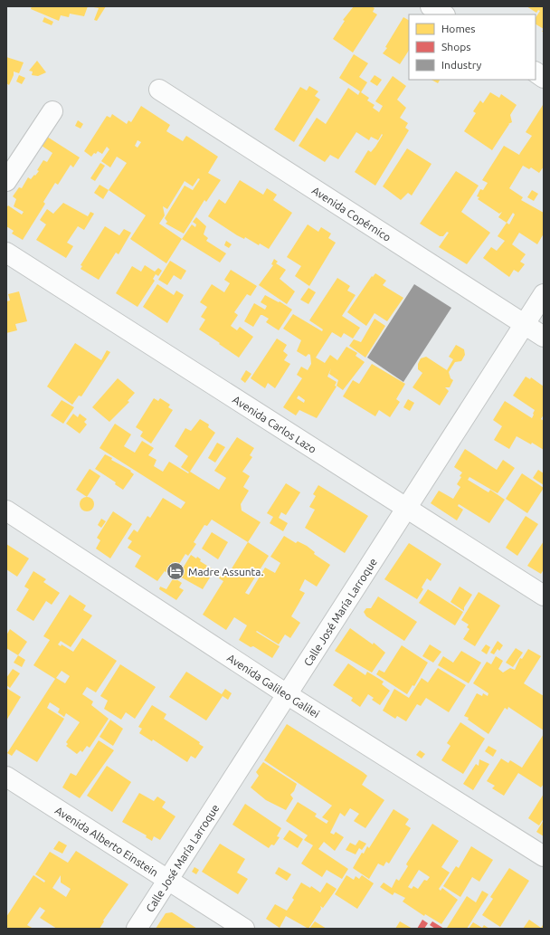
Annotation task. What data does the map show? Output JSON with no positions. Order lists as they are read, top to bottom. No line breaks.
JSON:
{"streets":{"street":["Avenida Copérnico","Avenida Carlos Lazo","Calle José María Larroque","Avenida Galileo Galilei","Avenida Alberto Einstein"]},"crossings":[["Avenida Copérnico","Calle José María Larroque"],["Avenida Carlos Lazo","Calle José María Larroque"],["Calle José María Larroque","Avenida Galileo Galilei"],["Calle José María Larroque","Avenida Alberto Einstein"]],"places":{"hotel":["Madre Assunta."]},"legend":["Homes","Shops","Industry"]}
